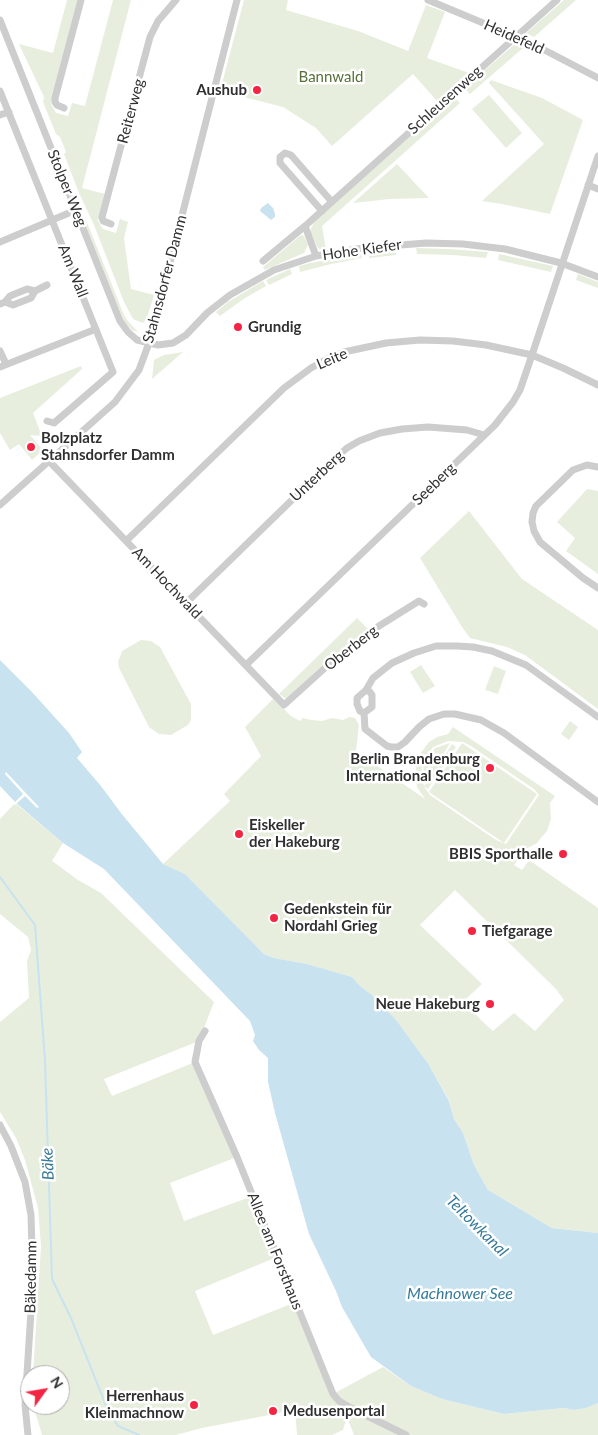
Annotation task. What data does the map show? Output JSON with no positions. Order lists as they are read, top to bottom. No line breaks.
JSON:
{"streets":{"street":["Heidefeld","Schleusenweg","Reiterweg","Stolper Weg","Hohe Kiefer","Am Wall","Stahnsdorfer Damm","Leite","Unterberg","Seeberg","Am Hochwald","Oberberg","Allee am Forsthaus","Bäkedamm"]},"crossings":[["Heidefeld","Schleusenweg"],["Stolper Weg","Hohe Kiefer"],["Stolper Weg","Stahnsdorfer Damm"],["Hohe Kiefer","Stahnsdorfer Damm"],["Hohe Kiefer","Seeberg"],["Stahnsdorfer Damm","Am Hochwald"],["Leite","Seeberg"],["Leite","Am Hochwald"],["Unterberg","Seeberg"],["Unterberg","Am Hochwald"],["Seeberg","Am Hochwald"],["Am Hochwald","Oberberg"]],"water":["Bäke","Teltowkanal","Machnower See"],"parks":["Bannwald"],"places":["Aushub","Grundig","Bolzplatz Stahnsdorfer Damm","Berlin Brandenburg International School","Eiskeller der Hakeburg","BBIS Sporthalle","Gedenkstein für Nordahl Grieg","Tiefgarage","Neue Hakeburg","Herrenhaus Kleinmachnow","Medusenportal"],"north":"top right"}
